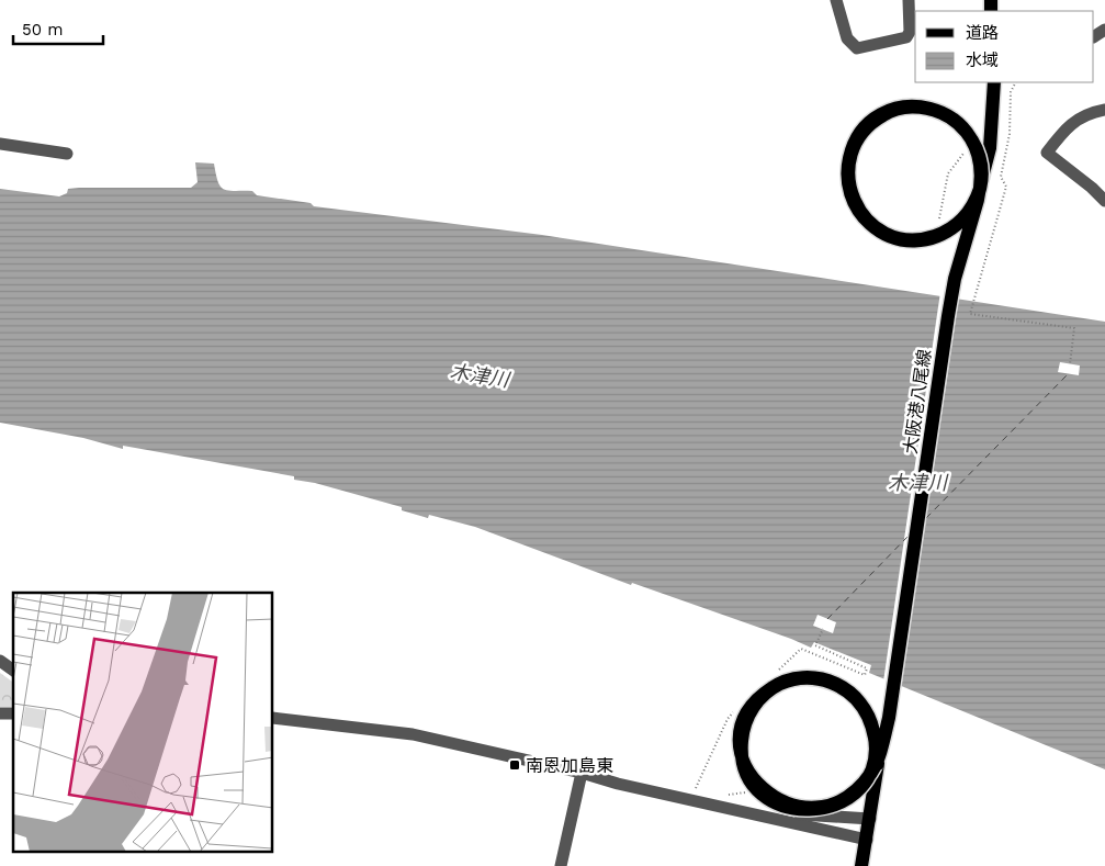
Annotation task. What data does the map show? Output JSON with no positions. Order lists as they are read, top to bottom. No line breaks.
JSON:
{"streets":{"main road":["大阪港八尾線"]},"water":["木津川"],"places":{"transit":["南恩加島東"]},"legend":["道路","水域"],"scale_bar":"50 m"}
